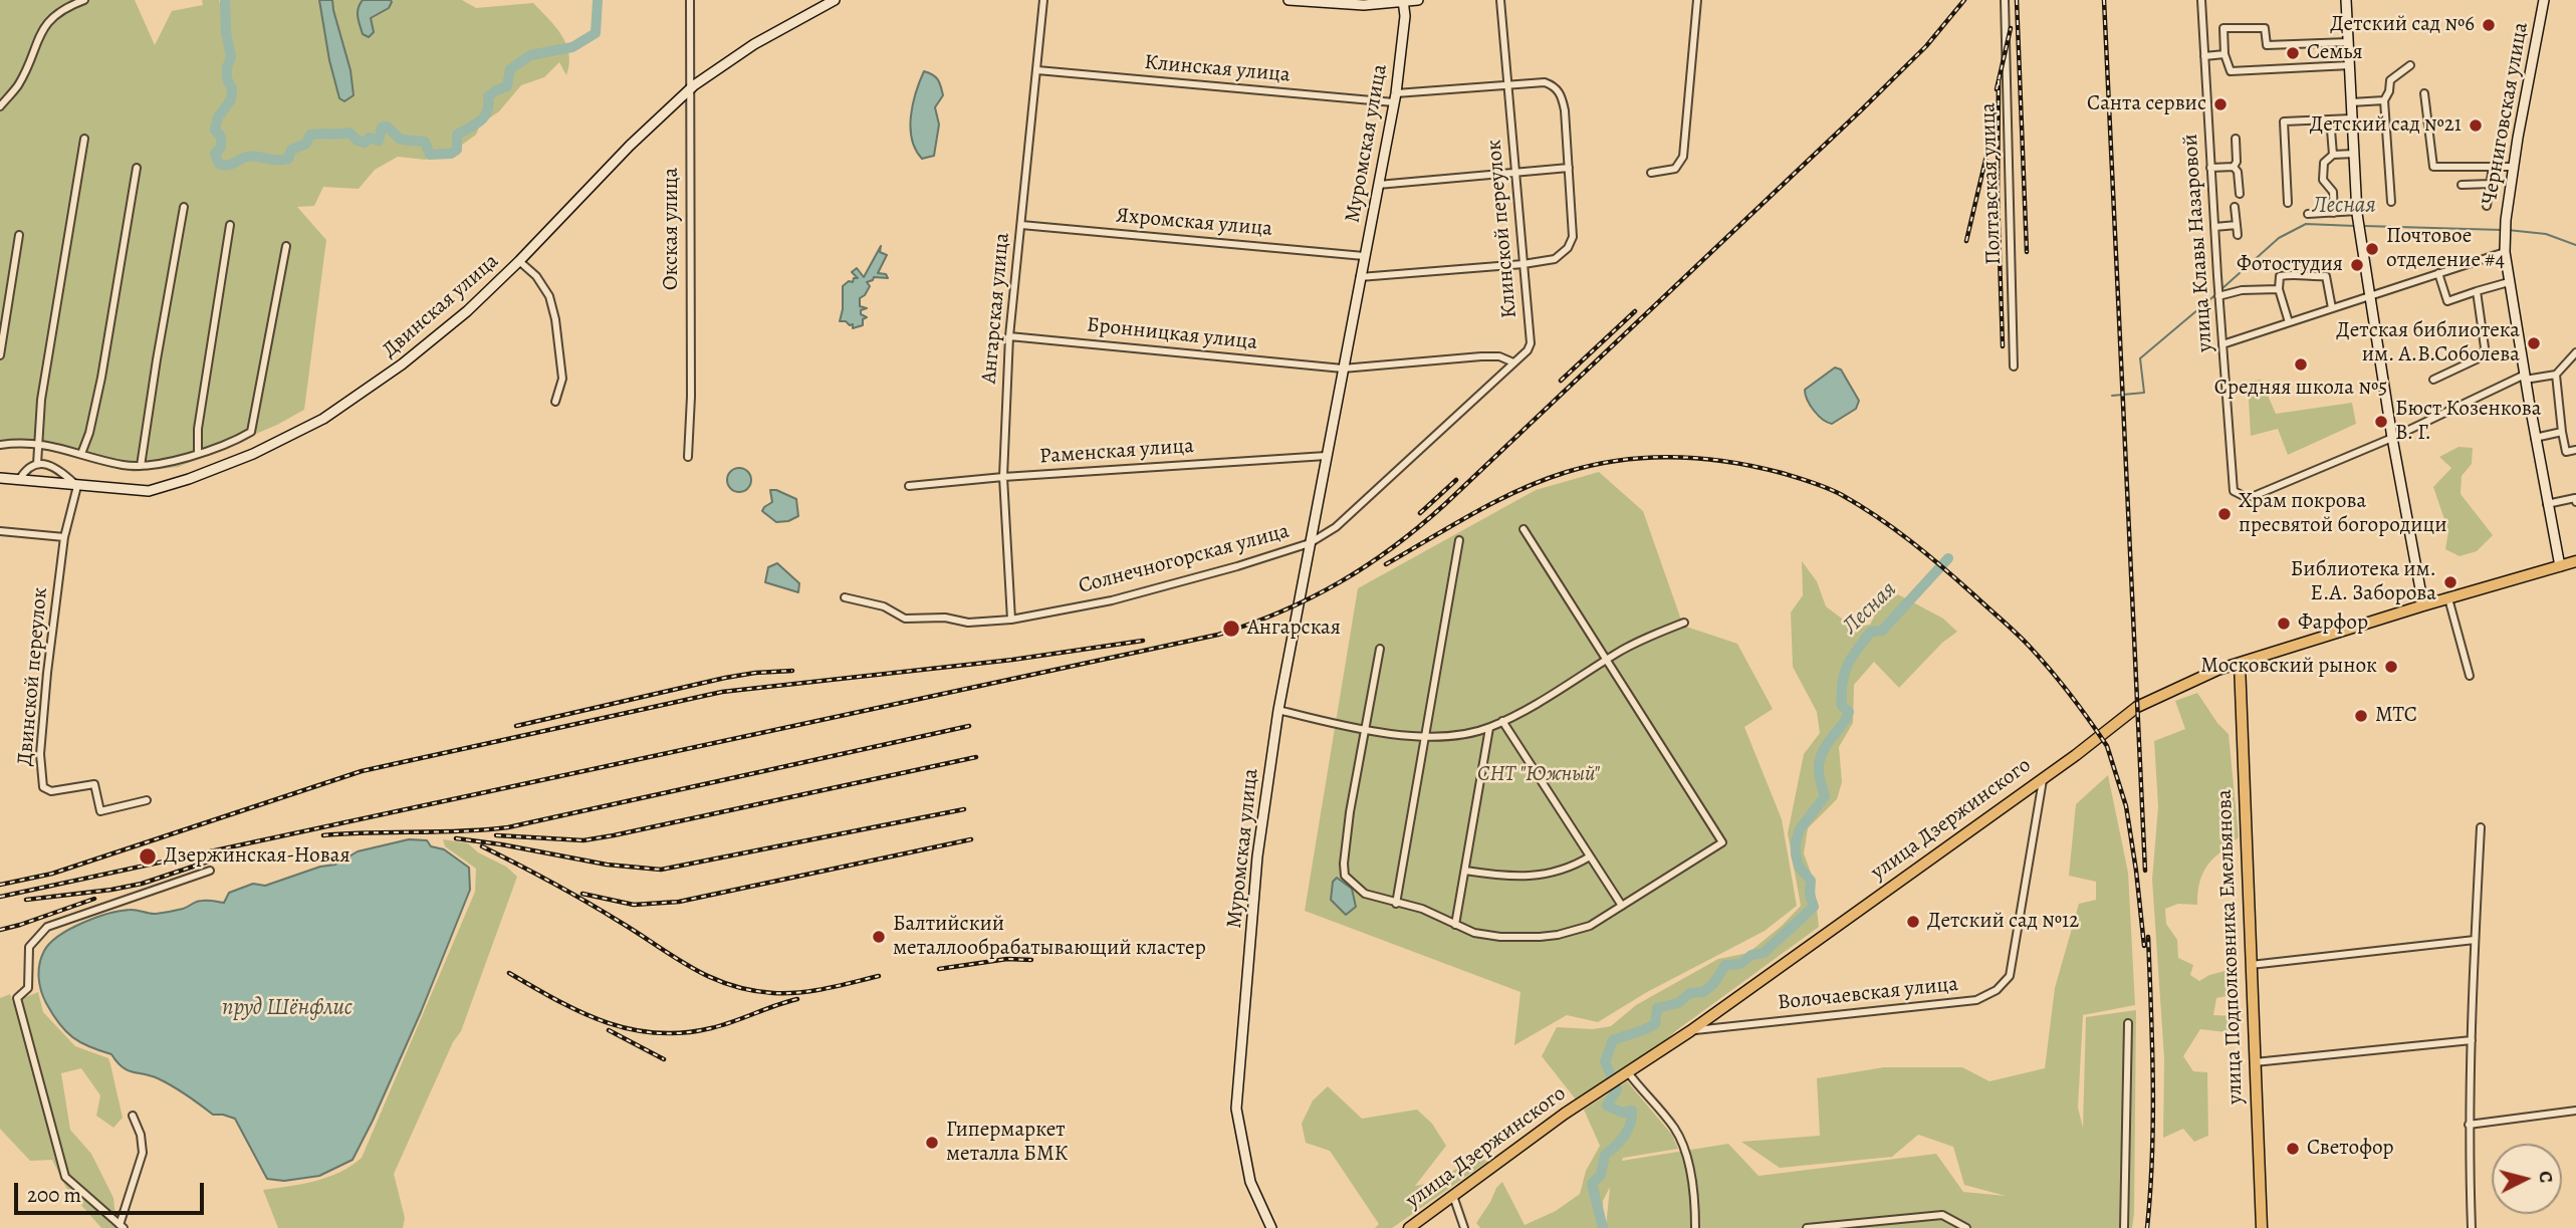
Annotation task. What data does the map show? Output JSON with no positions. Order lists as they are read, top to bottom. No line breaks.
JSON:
{"streets":{"main road":["Черниговская улица","Муромская улица","Двинская улица","улица Дзержинского","улица Подполковника Емельянова"],"street":["Клинская улица","Полтавская улица","Яхромская улица","Окская улица","Клинской переулок","улица Клавы Назаровой","Ангарская улица","Бронницкая улица","Раменская улица","Солнечногорская улица","Двинской переулок","Волочаевская улица"]},"crossings":[["Клинская улица","Муромская улица"],["Клинская улица","Ангарская улица"],["Черниговская улица","улица Дзержинского"],["Муромская улица","Яхромская улица"],["Муромская улица","Бронницкая улица"],["Муромская улица","Раменская улица"],["Муромская улица","Солнечногорская улица"],["Яхромская улица","Ангарская улица"],["Окская улица","Двинская улица"],["Клинской переулок","Солнечногорская улица"],["Двинская улица","Двинской переулок"],["Ангарская улица","Бронницкая улица"],["Ангарская улица","Раменская улица"],["Ангарская улица","Солнечногорская улица"],["улица Дзержинского","улица Подполковника Емельянова"],["улица Дзержинского","Волочаевская улица"]],"water":["Лесная","пруд Шёнфлис"],"parks":["СНТ \"Южный\""],"places":["Детский сад №6","Семья","Санта сервис","Детский сад №21","Почтовое отделение #4","Фотостудия","Детская библиотека им. А.В.Соболева","Средняя школа №5","Бюст Козенкова В. Г.","Храм покрова пресвятой богородици","Библиотека им. Е.А. Заборова","Фарфор","Ангарская","Московский рынок","МТС","Дзержинская-Новая","Детский сад №12","Балтийский металлообрабатывающий кластер","Гипермаркет металла БМК","Светофор"],"scale_bar":"200 m","north":"right"}
